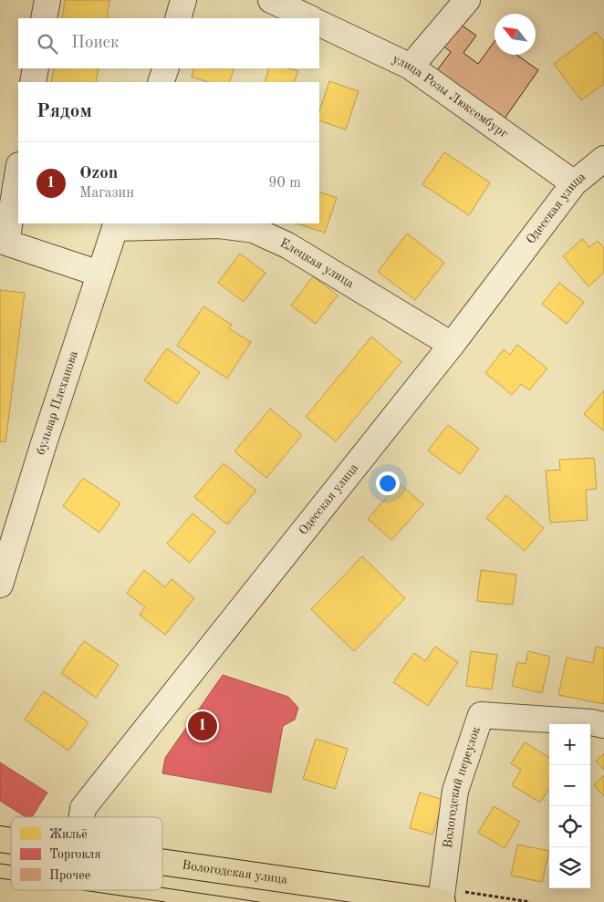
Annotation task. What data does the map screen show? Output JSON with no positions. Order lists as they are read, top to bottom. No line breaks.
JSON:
{"streets":{"main road":["Вологодская улица"],"street":["улица Розы Люксембург","Одесская улица","Елецкая улица","бульвар Плеханова","Вологодский переулок"]},"crossings":[["улица Розы Люксембург","Одесская улица"],["Одесская улица","Елецкая улица"],["Елецкая улица","бульвар Плеханова"],["Вологодский переулок","Вологодская улица"]],"legend":["Жильё","Торговля","Прочее"],"north":"top left","page":{"search":"Поиск","heading":"Рядом","list":[{"mark":"1","name":"Ozon","note":"Магазин","value":"90 m"}],"pins":"1","map_buttons":["+","−"]}}
